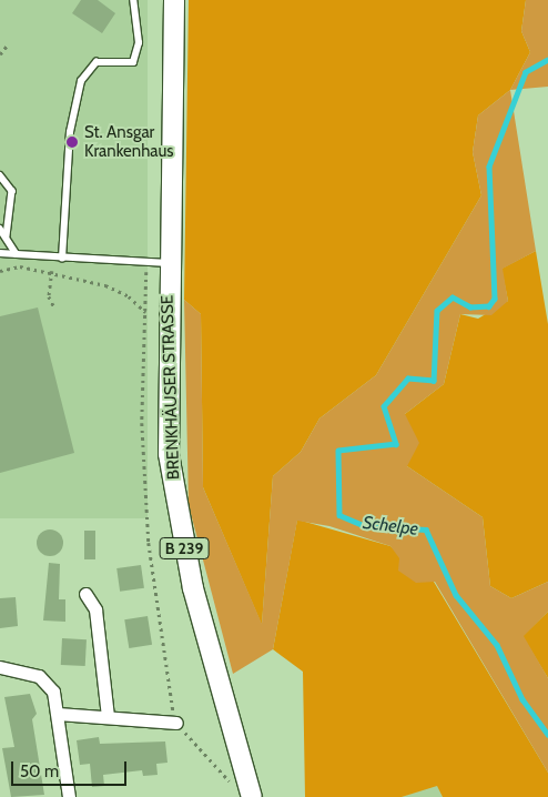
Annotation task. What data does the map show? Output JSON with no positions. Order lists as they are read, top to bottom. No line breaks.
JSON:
{"streets":{"main road":["BRENKHÄUSER STRASSE","B 239"]},"water":["Schelpe"],"places":["St. Ansgar Krankenhaus"],"scale_bar":"50 m"}
